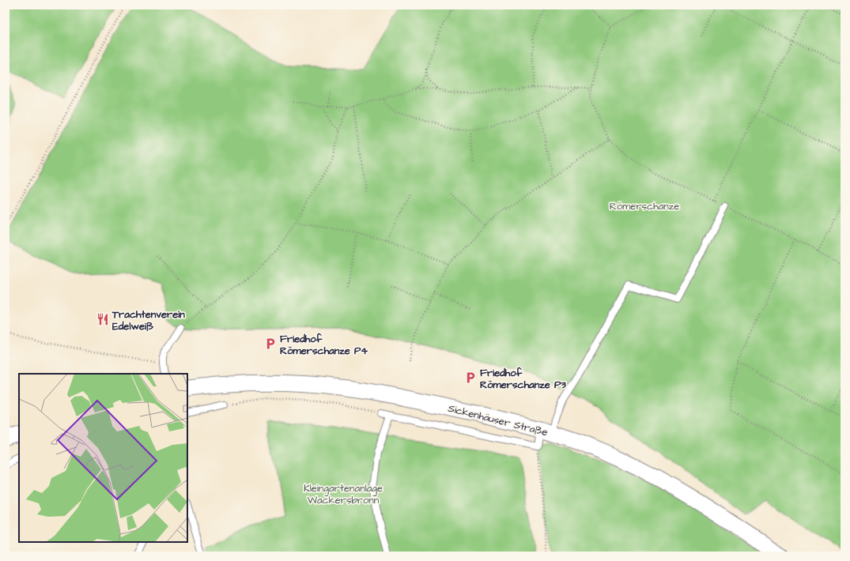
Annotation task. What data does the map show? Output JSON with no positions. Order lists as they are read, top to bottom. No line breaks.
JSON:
{"streets":{"street":["Sickenhäuser Straße"]},"parks":["Römerschanze","Kleingartenanlage Wackersbronn"],"places":{"restaurant":["Trachtenverein Edelweiß"],"parking":["Friedhof Römerschanze P4","Friedhof Römerschanze P3"]}}
